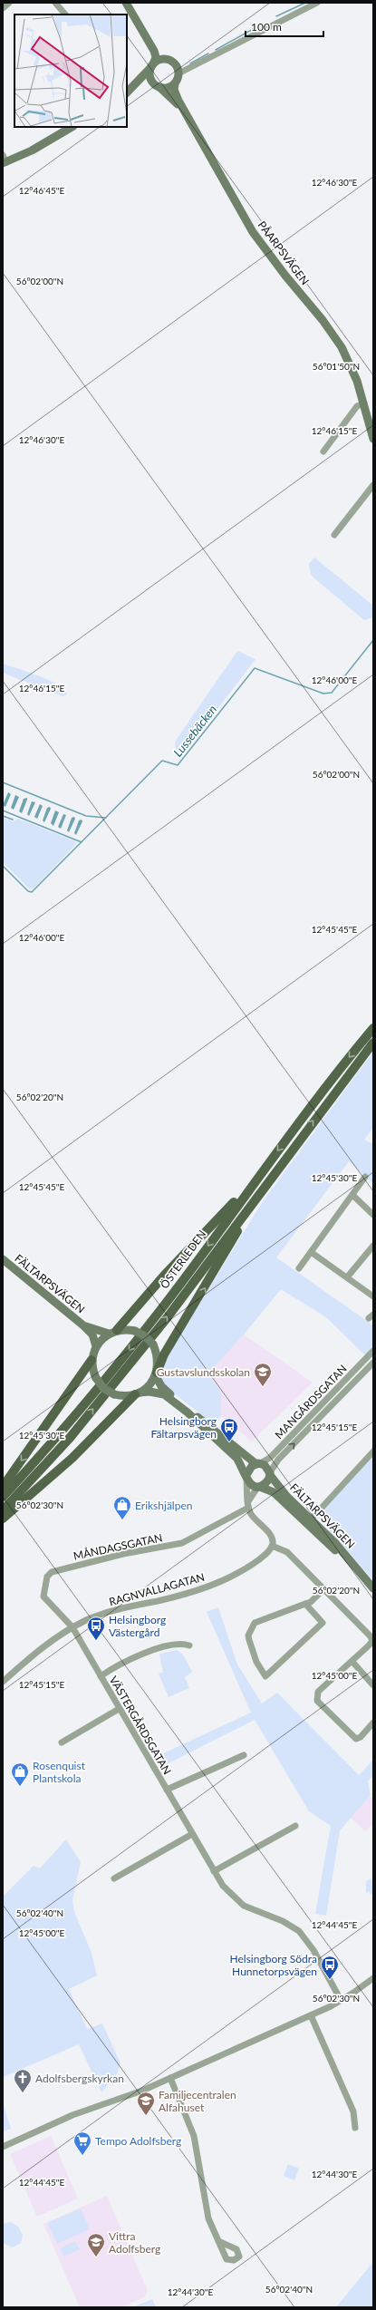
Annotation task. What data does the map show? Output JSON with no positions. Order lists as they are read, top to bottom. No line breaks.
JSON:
{"streets":{"main road":["ÖSTERLEDEN"],"street":["PÅARPSVÄGEN","FÄLTARPSVÄGEN","MANGÅRDSGATAN","MÅNDAGSGATAN","RAGNVALLAGATAN","VÄSTERGÅRDSGATAN"]},"crossings":[["FÄLTARPSVÄGEN","MANGÅRDSGATAN"],["MÅNDAGSGATAN","RAGNVALLAGATAN"],["MÅNDAGSGATAN","VÄSTERGÅRDSGATAN"],["RAGNVALLAGATAN","VÄSTERGÅRDSGATAN"]],"water":["Lussebäcken"],"places":{"school or university":["Gustavslundsskolan","Familjecentralen Alfahuset","Vittra Adolfsberg"],"bus stop":["Helsingborg Fältarpsvägen","Helsingborg Västergård","Helsingborg Södra Hunnetorpsvägen"],"shop":["Erikshjälpen","Rosenquist Plantskola"],"church":["Adolfsbergskyrkan"],"supermarket":["Tempo Adolfsberg"]},"scale_bar":"100 m","coordinates":["12°46'30\"E","12°46'45\"E","56°02'00\"N","56°01'50\"N","12°46'15\"E","12°46'00\"E","12°45'45\"E","56°02'20\"N","12°45'30\"E","12°45'15\"E","56°02'30\"N","12°45'00\"E","56°02'40\"N","12°44'45\"E","12°44'30\"E"]}
